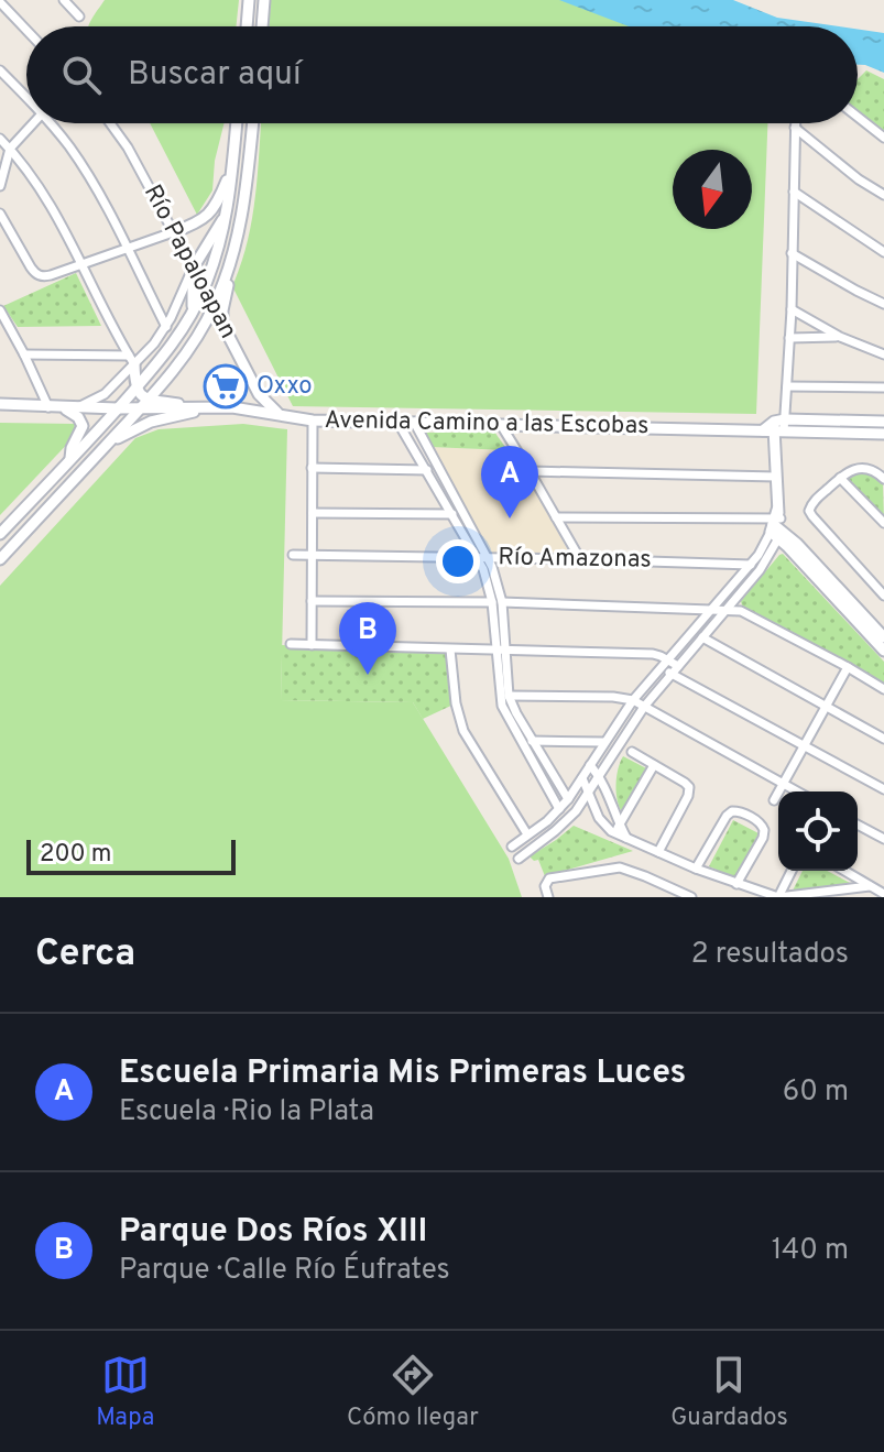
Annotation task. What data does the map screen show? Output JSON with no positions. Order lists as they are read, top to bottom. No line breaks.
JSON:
{"streets":{"main road":["Río Papaloapan","Avenida Camino a las Escobas"],"street":["Río Amazonas"]},"crossings":[["Río Papaloapan","Avenida Camino a las Escobas"]],"places":{"supermarket":["Oxxo"]},"scale_bar":"200 m","north":"bottom","page":{"search":"Buscar aquí","pins":["A","B"],"scale":"200 m","heading":["Cerca","2 resultados"],"list":[{"mark":"A","name":"Escuela Primaria Mis Primeras Luces","note":"Escuela · Rio la Plata","value":"60 m"},{"mark":"B","name":"Parque Dos Ríos XIII","note":"Parque · Calle Río Éufrates","value":"140 m"}],"nav":["Mapa","Cómo llegar","Guardados"]}}
